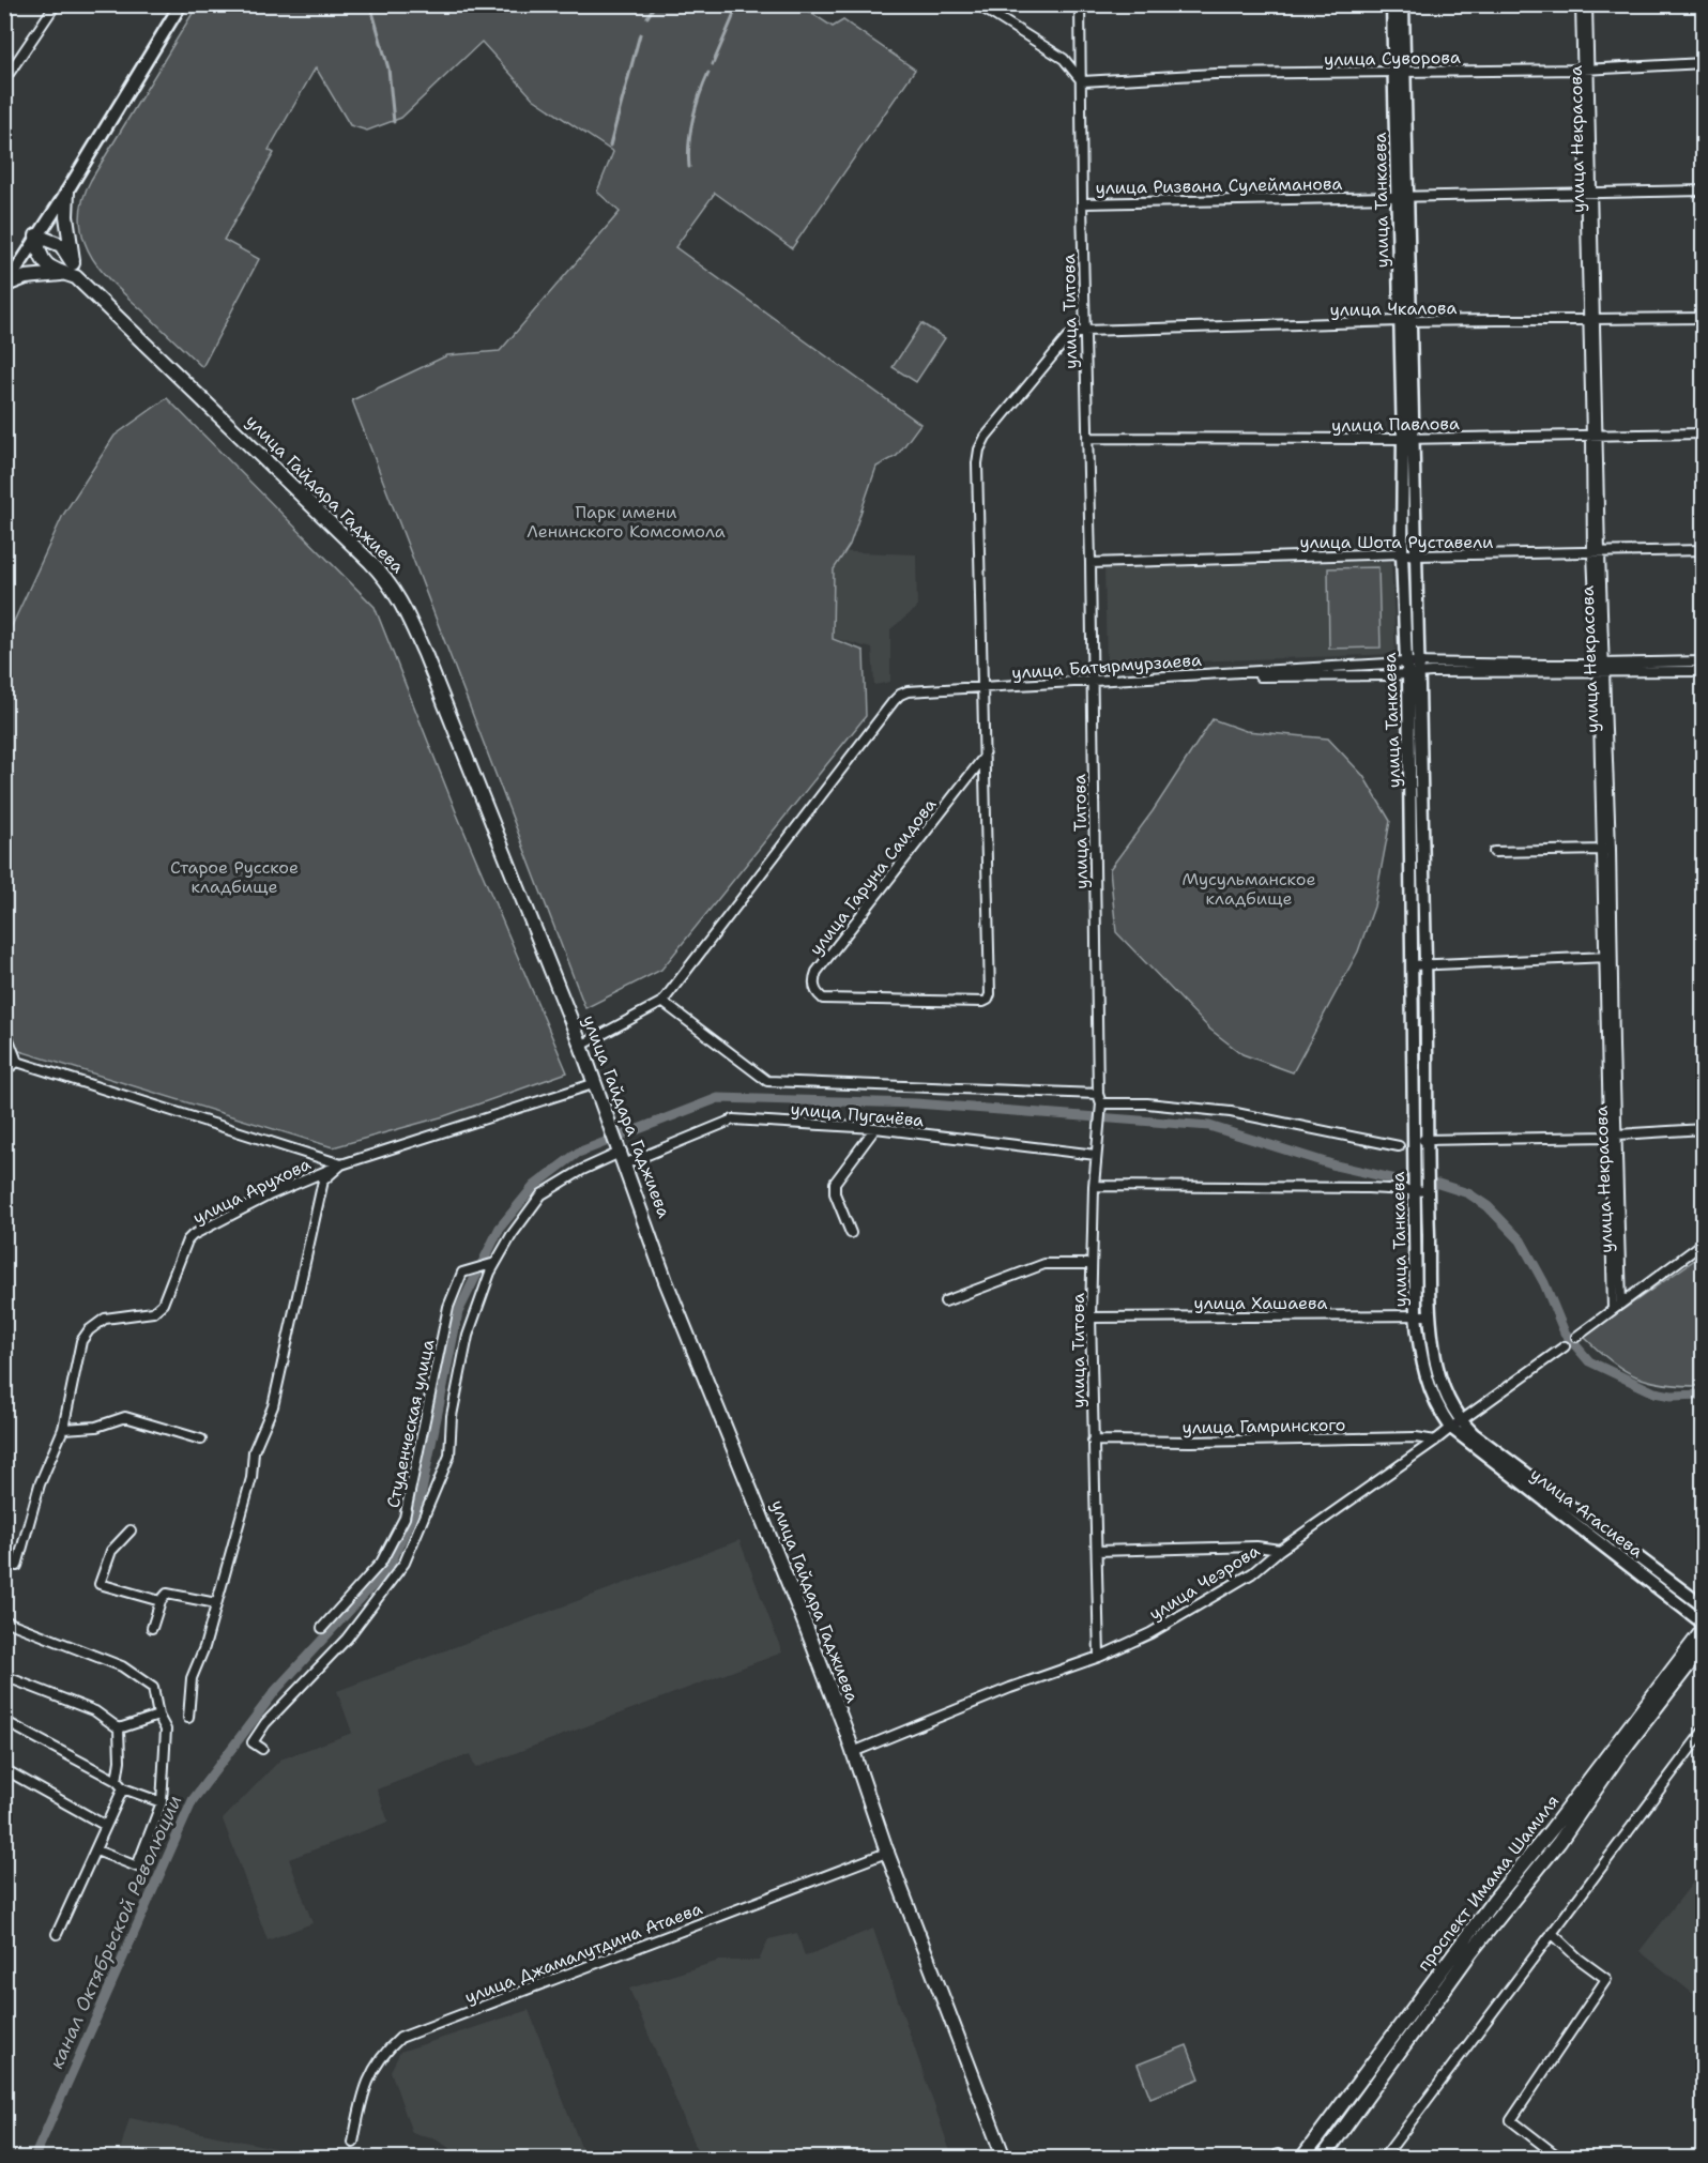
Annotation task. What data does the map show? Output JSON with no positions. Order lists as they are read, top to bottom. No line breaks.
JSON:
{"streets":{"main road":["улица Танкаева","улица Гайдара Гаджиева","улица Агасиева","проспект Имама Шамиля"],"street":["улица Суворова","улица Некрасова","улица Ризвана Сулейманова","улица Чкалова","улица Титова","улица Павлова","улица Шота Руставели","улица Батырмурзаева","улица Гаруна Саидова","улица Пугачёва","улица Арухова","улица Хашаева","Студенческая улица","улица Гамринского","улица Чеэрова","улица Джамалутдина Атаева"]},"crossings":[["улица Суворова","улица Некрасова"],["улица Суворова","улица Танкаева"],["улица Суворова","улица Титова"],["улица Некрасова","улица Ризвана Сулейманова"],["улица Некрасова","улица Чкалова"],["улица Некрасова","улица Павлова"],["улица Некрасова","улица Шота Руставели"],["улица Некрасова","улица Батырмурзаева"],["улица Ризвана Сулейманова","улица Танкаева"],["улица Ризвана Сулейманова","улица Титова"],["улица Танкаева","улица Чкалова"],["улица Танкаева","улица Павлова"],["улица Танкаева","улица Шота Руставели"],["улица Танкаева","улица Батырмурзаева"],["улица Танкаева","улица Хашаева"],["улица Танкаева","улица Агасиева"],["улица Танкаева","улица Чеэрова"],["улица Чкалова","улица Титова"],["улица Чкалова","улица Гаруна Саидова"],["улица Титова","улица Павлова"],["улица Титова","улица Шота Руставели"],["улица Титова","улица Батырмурзаева"],["улица Титова","улица Гаруна Саидова"],["улица Титова","улица Пугачёва"],["улица Титова","улица Хашаева"],["улица Титова","улица Гамринского"],["улица Титова","улица Чеэрова"],["улица Гайдара Гаджиева","улица Батырмурзаева"],["улица Гайдара Гаджиева","улица Пугачёва"],["улица Гайдара Гаджиева","улица Арухова"],["улица Гайдара Гаджиева","улица Чеэрова"],["улица Гайдара Гаджиева","улица Джамалутдина Атаева"],["улица Батырмурзаева","улица Гаруна Саидова"],["улица Пугачёва","Студенческая улица"],["улица Гамринского","улица Чеэрова"],["улица Агасиева","улица Чеэрова"]],"water":["канал Октябрьской Революции"],"parks":["Парк имени Ленинского Комсомола","Старое Русское кладбище","Мусульманское кладбище"]}
